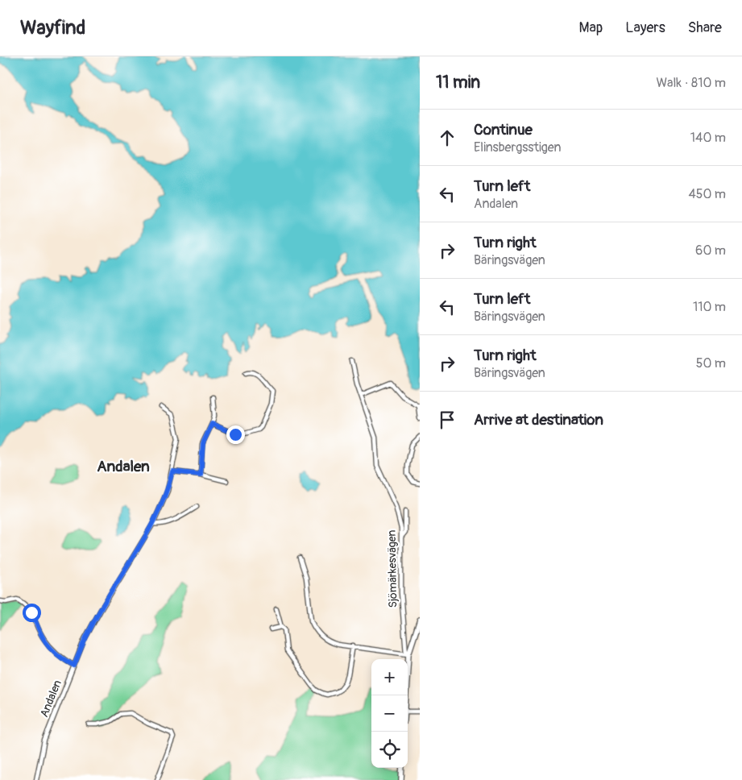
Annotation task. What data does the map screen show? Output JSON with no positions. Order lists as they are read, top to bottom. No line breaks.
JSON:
{"streets":{"street":["Sjömärkesvägen","Andalen"]},"districts":["Andalen"],"page":{"header":"Wayfind","nav":["Map","Layers","Share"],"heading":["11 min","Walk · 810 m"],"list":[["Continue","Elinsbergsstigen","140 m"],["Turn left","Andalen","450 m"],["Turn right","Bäringsvägen","60 m"],["Turn left","Bäringsvägen","110 m"],["Turn right","Bäringsvägen","50 m"],"Arrive at destination"],"map_buttons":["+","−"]}}
